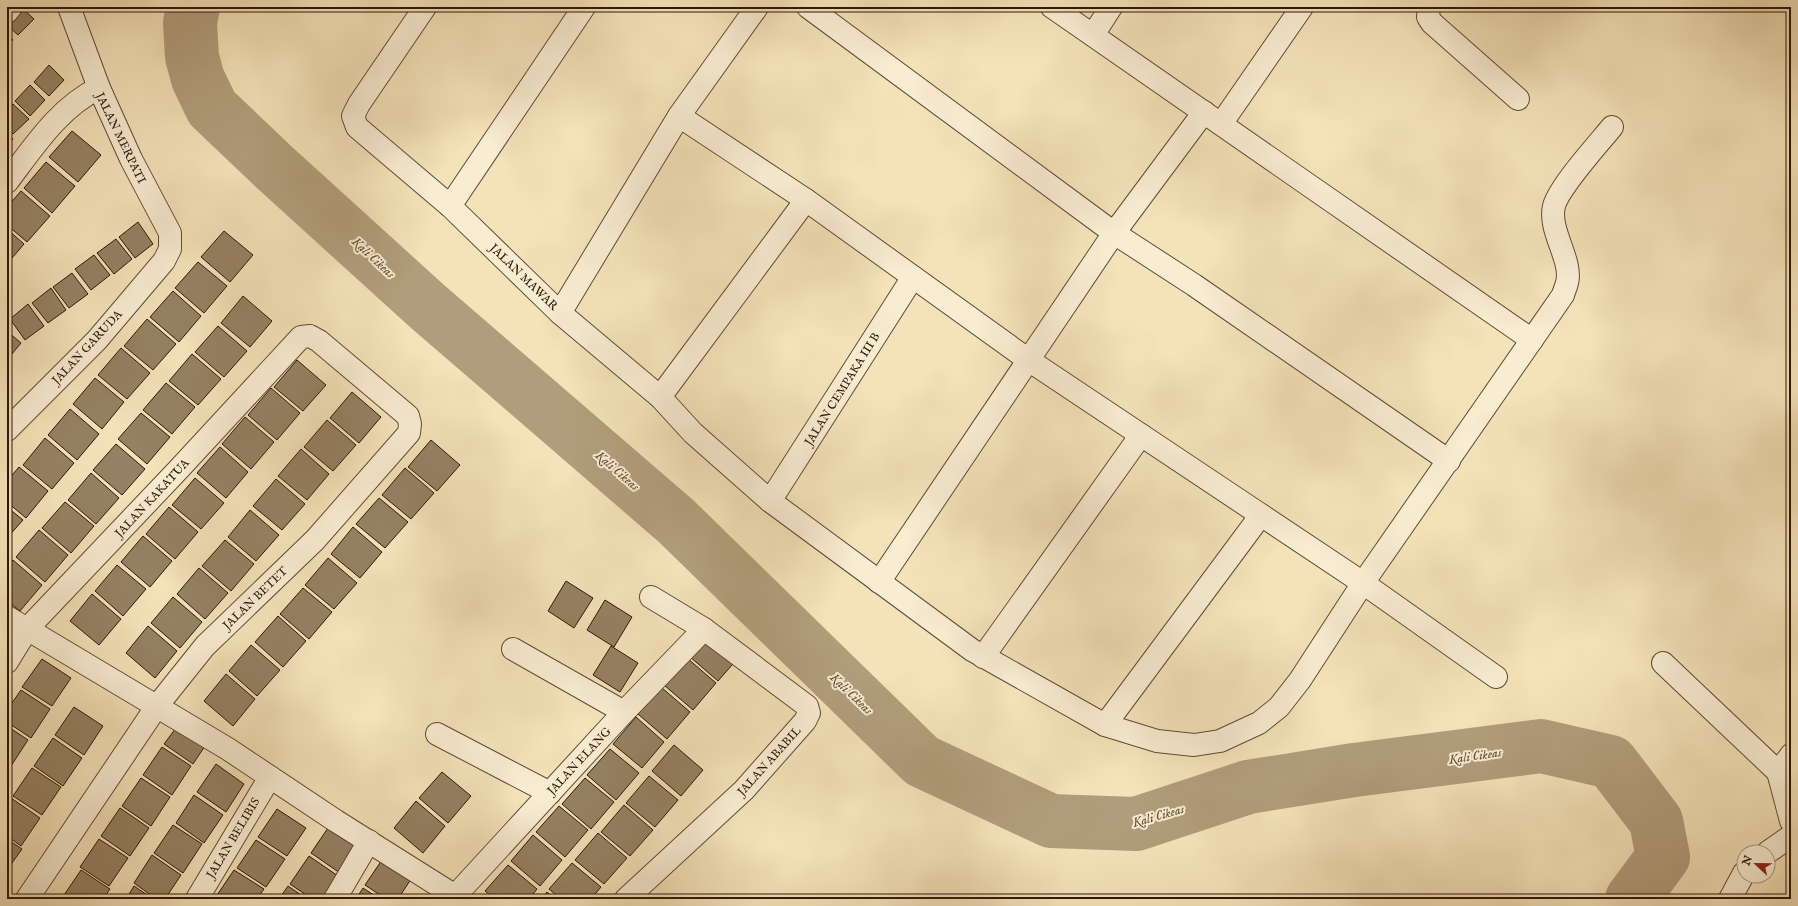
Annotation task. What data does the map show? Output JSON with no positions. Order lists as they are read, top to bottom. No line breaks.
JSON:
{"streets":{"street":["JALAN MERPATI","JALAN MAWAR","JALAN GARUDA","JALAN CEMPAKA III B","JALAN KAKATUA","JALAN BETET","JALAN ELANG","JALAN ABABIL","JALAN BELIBIS"]},"crossings":[["JALAN MERPATI","JALAN GARUDA"],["JALAN KAKATUA","JALAN BETET"],["JALAN ELANG","JALAN ABABIL"]],"water":["Kali Cikeas"],"north":"left"}
